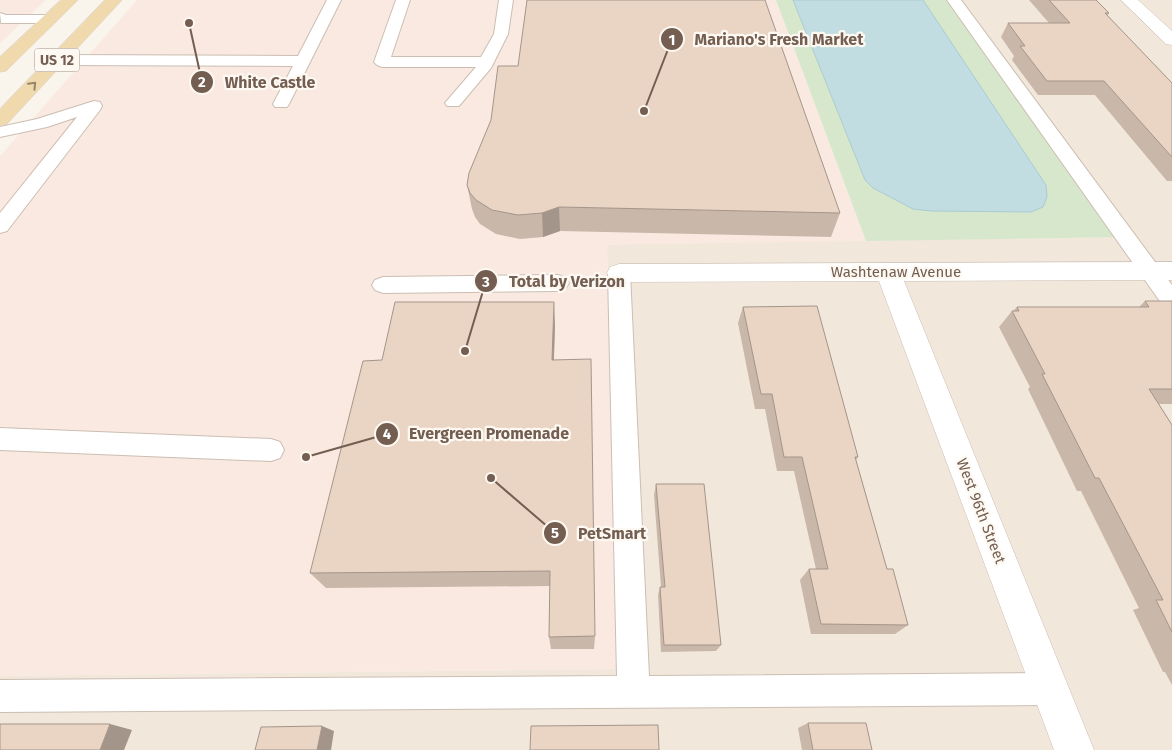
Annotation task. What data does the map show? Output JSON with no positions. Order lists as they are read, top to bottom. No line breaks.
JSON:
{"streets":{"main road":["US 12"],"street":["Washtenaw Avenue","West 96th Street"]},"crossings":[["Washtenaw Avenue","West 96th Street"]],"places":["White Castle","Mariano's Fresh Market","Total by Verizon","Evergreen Promenade","PetSmart"]}
